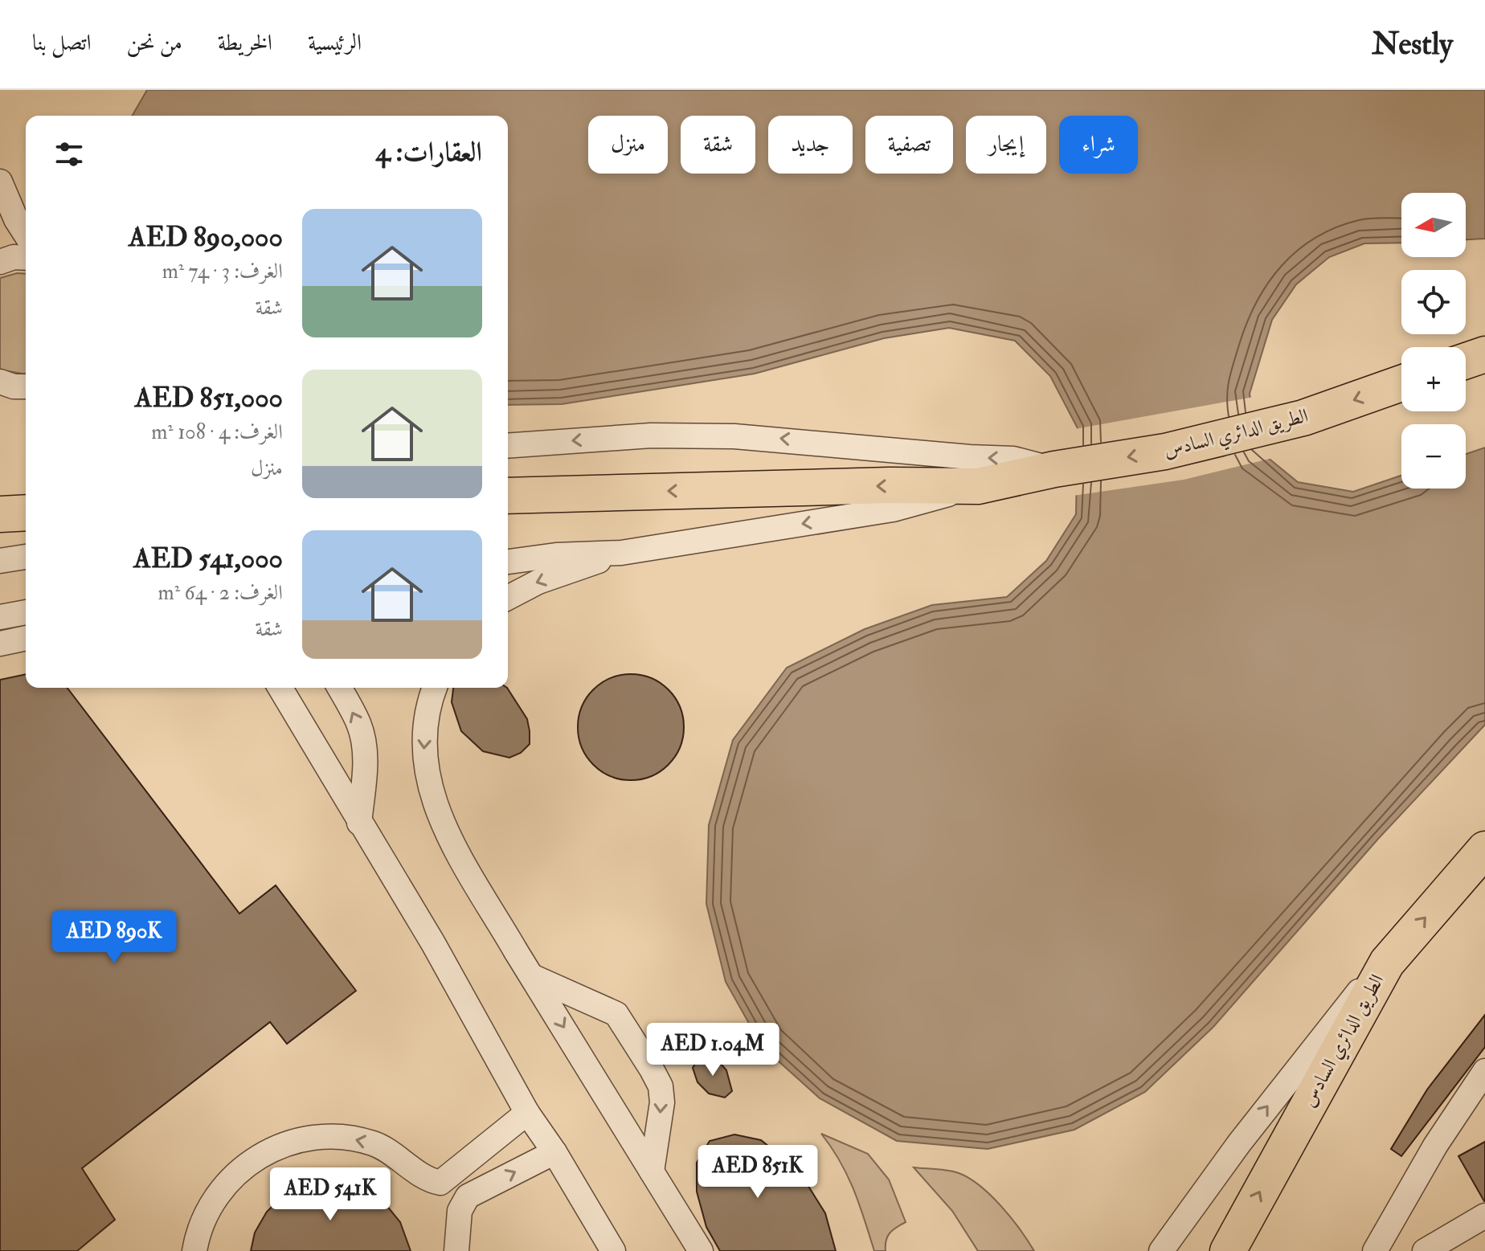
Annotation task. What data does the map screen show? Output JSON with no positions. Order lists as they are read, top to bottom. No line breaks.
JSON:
{"streets":{"highway":["الطريق الدائري السادس"]},"north":"left","page":{"header":"Nestly","nav":["الرئيسية","الخريطة","من نحن","اتصل بنا"],"chip":["شراء","إيجار","تصفية","جديد","شقة","منزل"],"heading":"العقارات: 4","map_buttons":["+","−"],"list":[{"name":"AED 890,000","note":"الغرف: 3 · 74 m² · شقة"},{"name":"AED 851,000","note":"الغرف: 4 · 108 m² · منزل"},{"name":"AED 541,000","note":"الغرف: 2 · 64 m² · شقة"}],"price":["AED 890K","AED 1.04M","AED 851K","AED 541K"]}}
